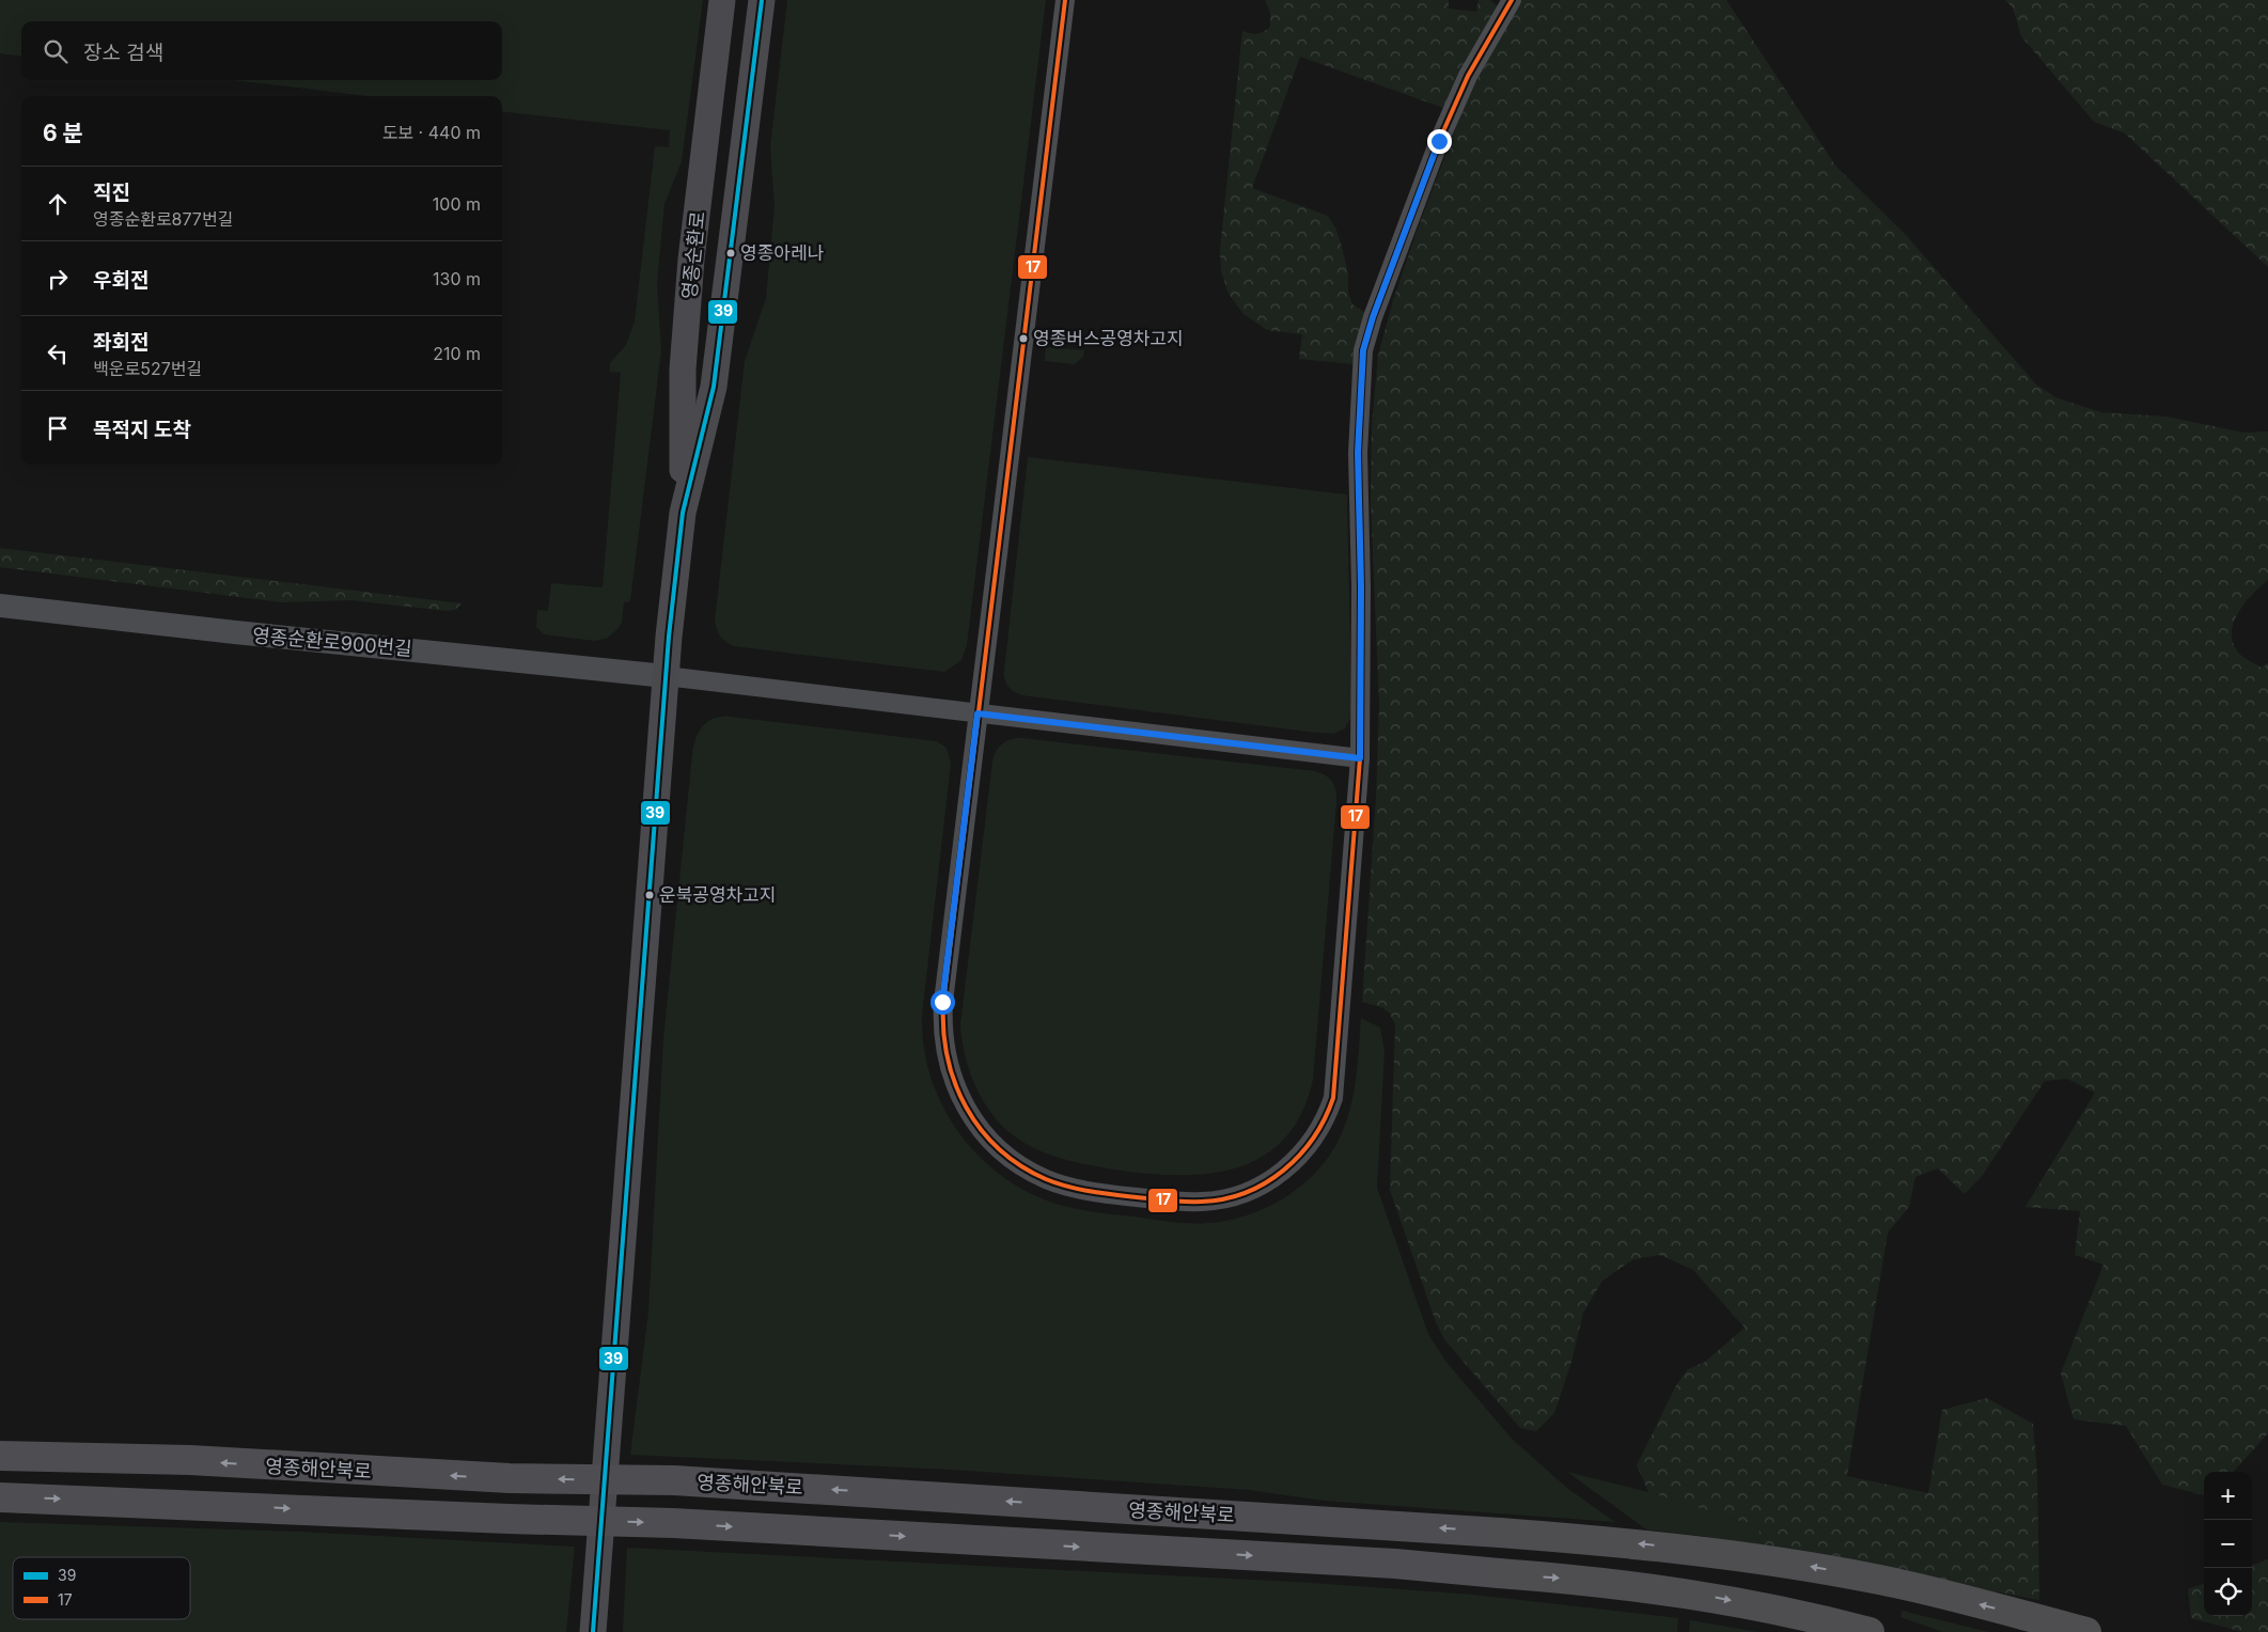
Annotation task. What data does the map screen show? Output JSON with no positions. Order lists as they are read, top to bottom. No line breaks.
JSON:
{"streets":{"highway":["영종해안북로"],"main road":["영종순환로"],"street":["영종순환로900번길"]},"crossings":[["영종순환로","영종순환로900번길"]],"places":["영종아레나","영종버스공영차고지","운북공영차고지"],"lines":["transit line 39","transit line 17"],"legend":["39","17"],"page":{"search":"장소 검색","heading":["6 분","도보 · 440 m"],"list":[["직진","영종순환로877번길","100 m"],["우회전","130 m"],["좌회전","백운로527번길","210 m"],"목적지 도착"],"map_buttons":["+","−"]}}
